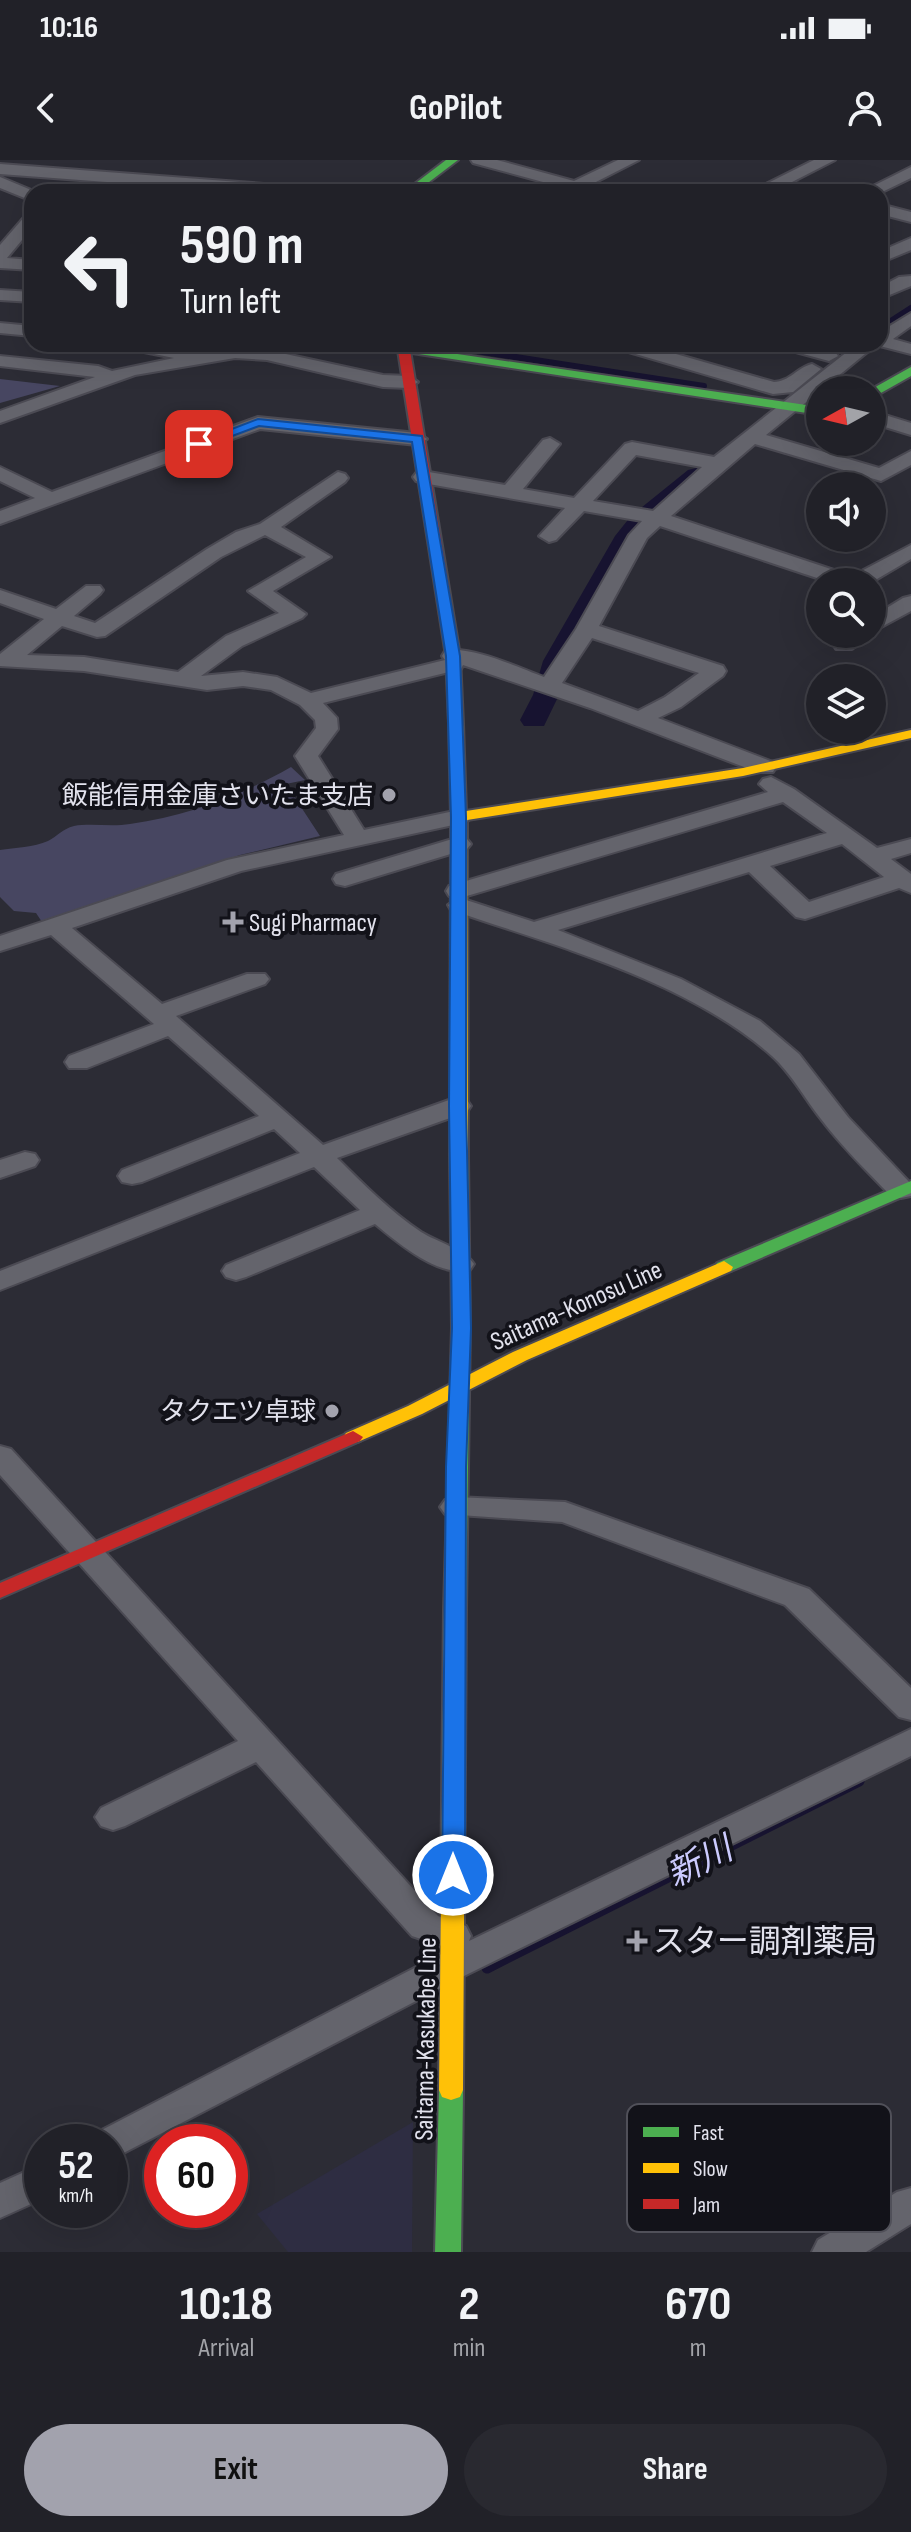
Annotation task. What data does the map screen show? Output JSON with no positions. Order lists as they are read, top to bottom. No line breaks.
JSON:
{"streets":{"main road":["Saitama-Konosu Line","Saitama-Kasukabe Line"]},"crossings":[["Saitama-Konosu Line","Saitama-Kasukabe Line"]],"water":["新川"],"places":{"other":["飯能信用金庫さいたま支店","タクエツ卓球"],"health":["Sugi Pharmacy","スター調剤薬局"]},"legend":["Fast","Slow","Jam"],"north":"left","page":{"status":"10:16","header":"GoPilot","turn":["590 m","Turn left"],"speed":"52 km/h","limit":"60","eta":["10:18","Arrival","2","min","670","m"],"buttons":["Exit","Share"]}}
